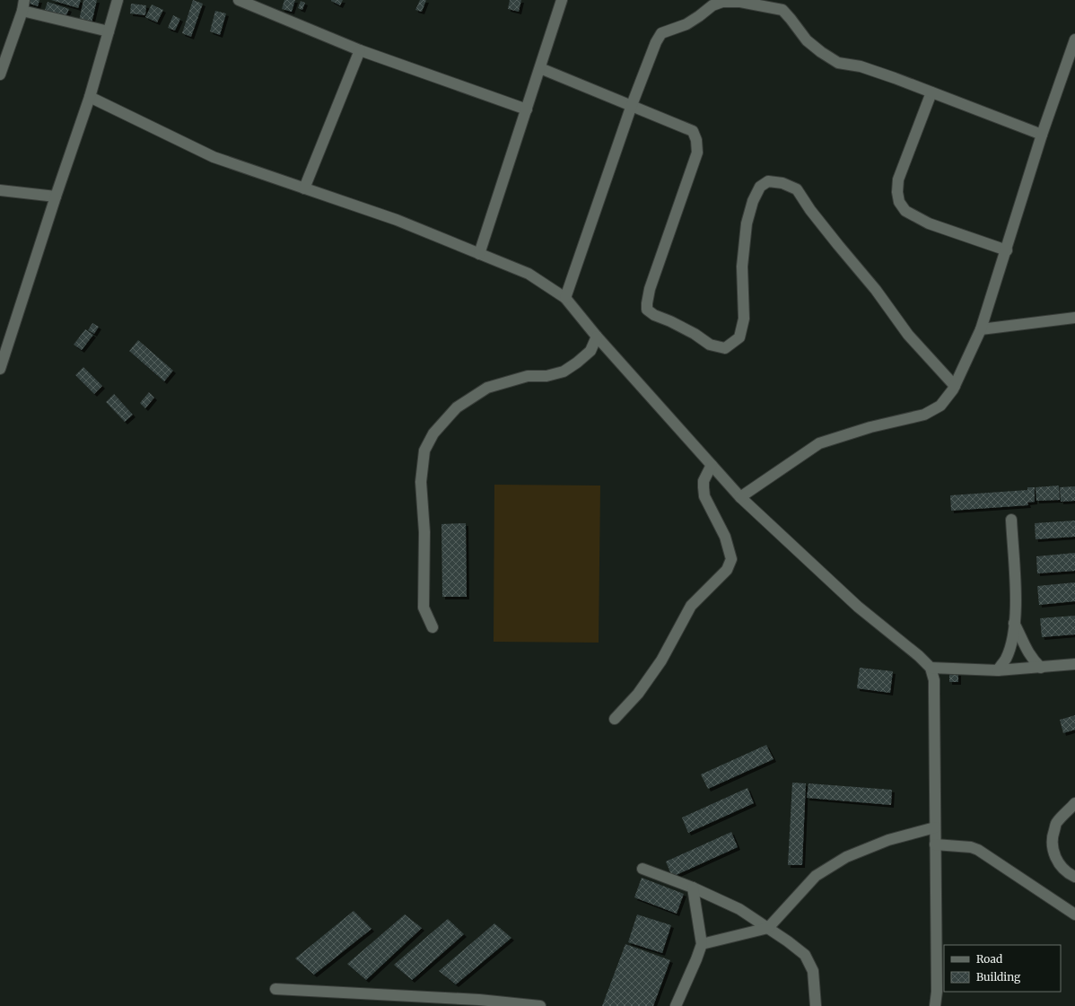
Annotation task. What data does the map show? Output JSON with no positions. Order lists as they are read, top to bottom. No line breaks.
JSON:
{"legend":["Road","Building"]}
